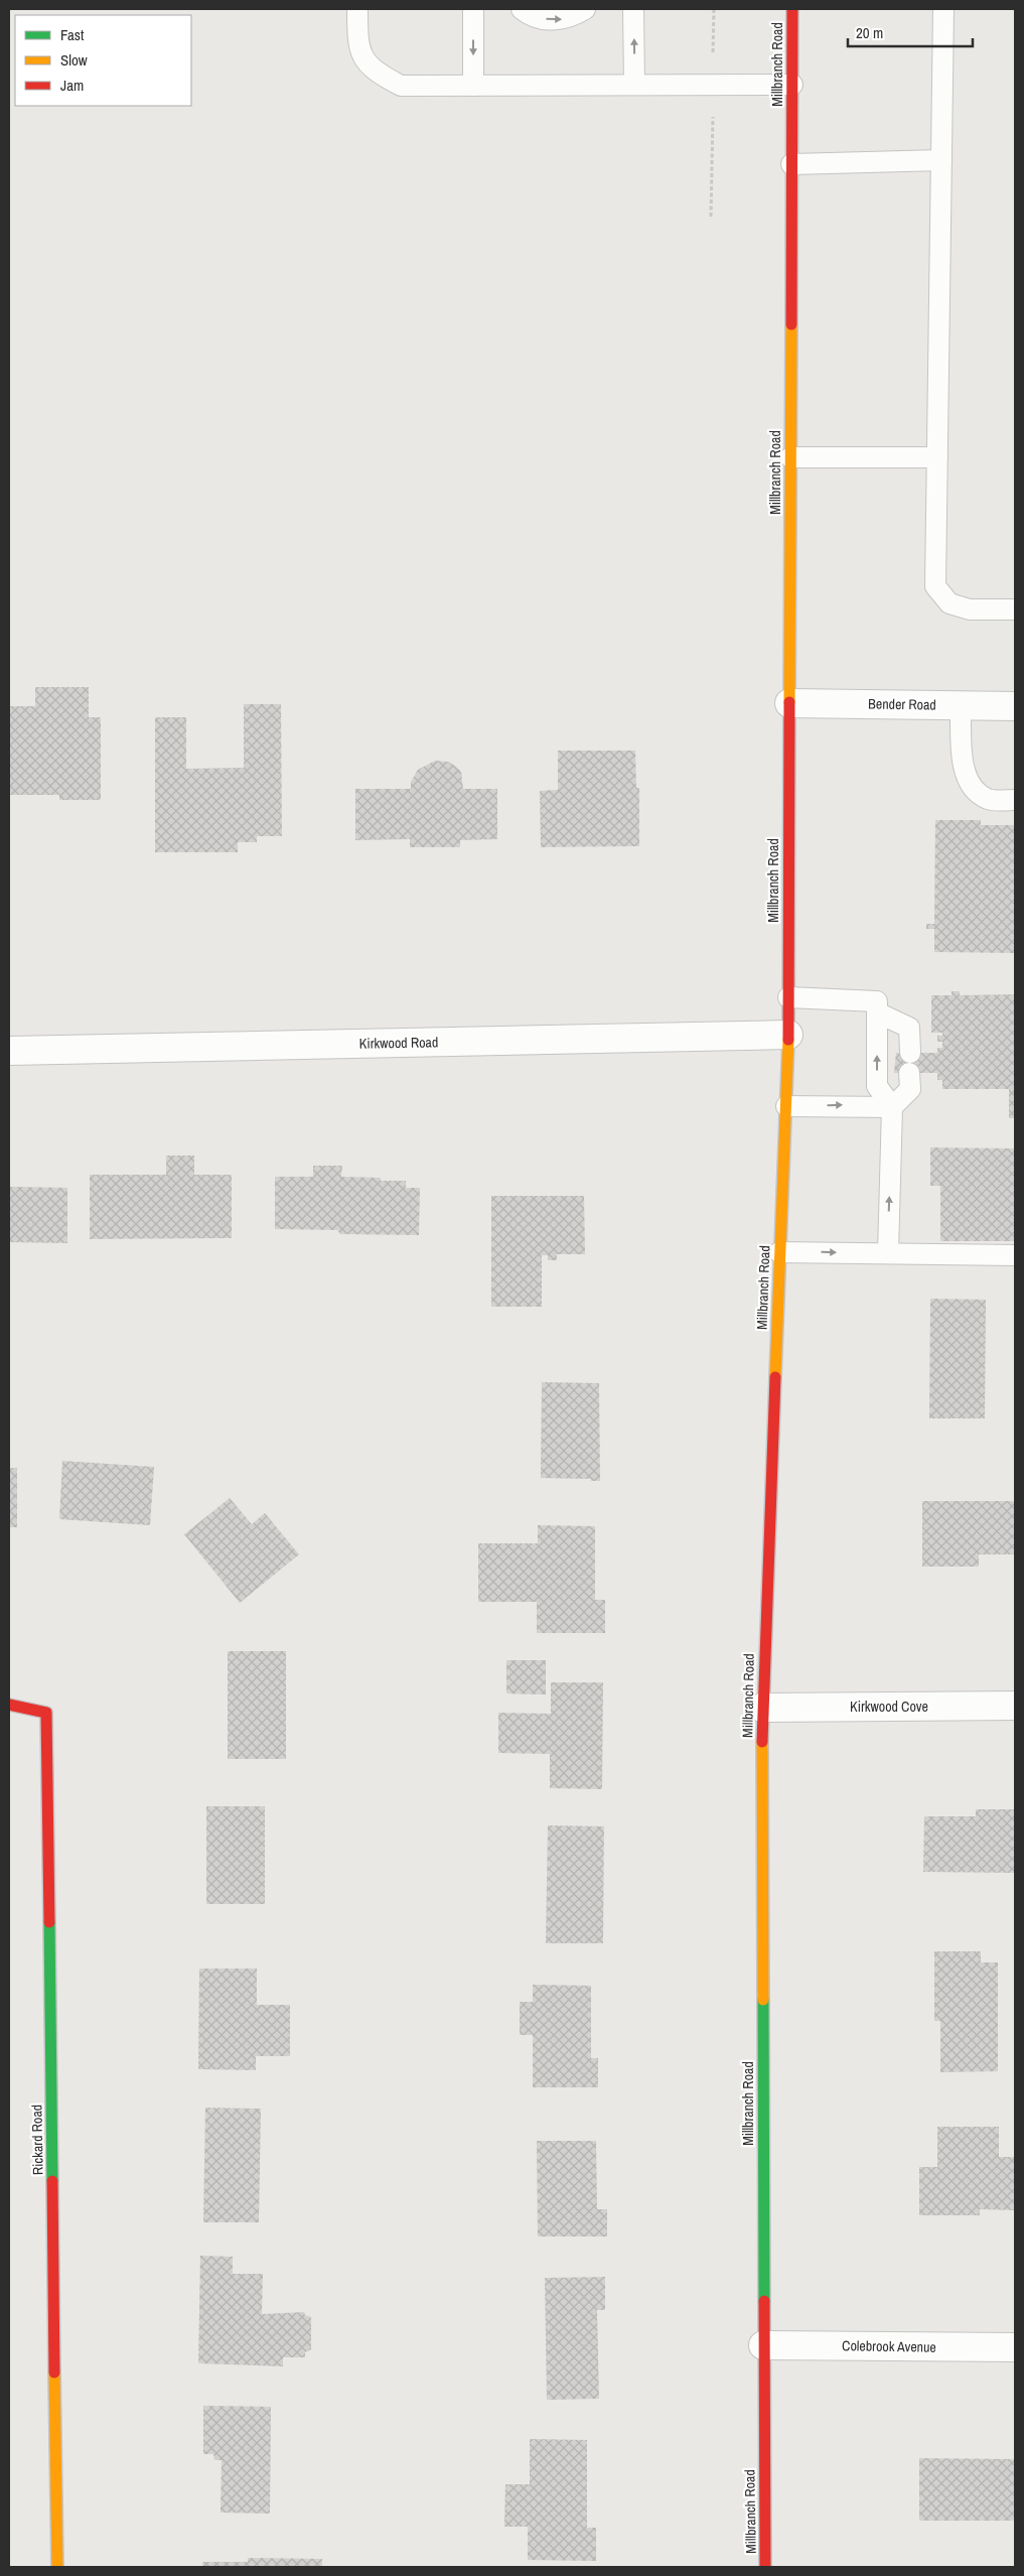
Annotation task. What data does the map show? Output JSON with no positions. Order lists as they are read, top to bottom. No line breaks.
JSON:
{"streets":{"main road":["Millbranch Road","Rickard Road"],"street":["Bender Road","Kirkwood Road","Kirkwood Cove","Colebrook Avenue"]},"crossings":[["Millbranch Road","Bender Road"],["Millbranch Road","Kirkwood Road"],["Millbranch Road","Kirkwood Cove"],["Millbranch Road","Colebrook Avenue"]],"legend":["Fast","Slow","Jam"],"scale_bar":"20 m"}
